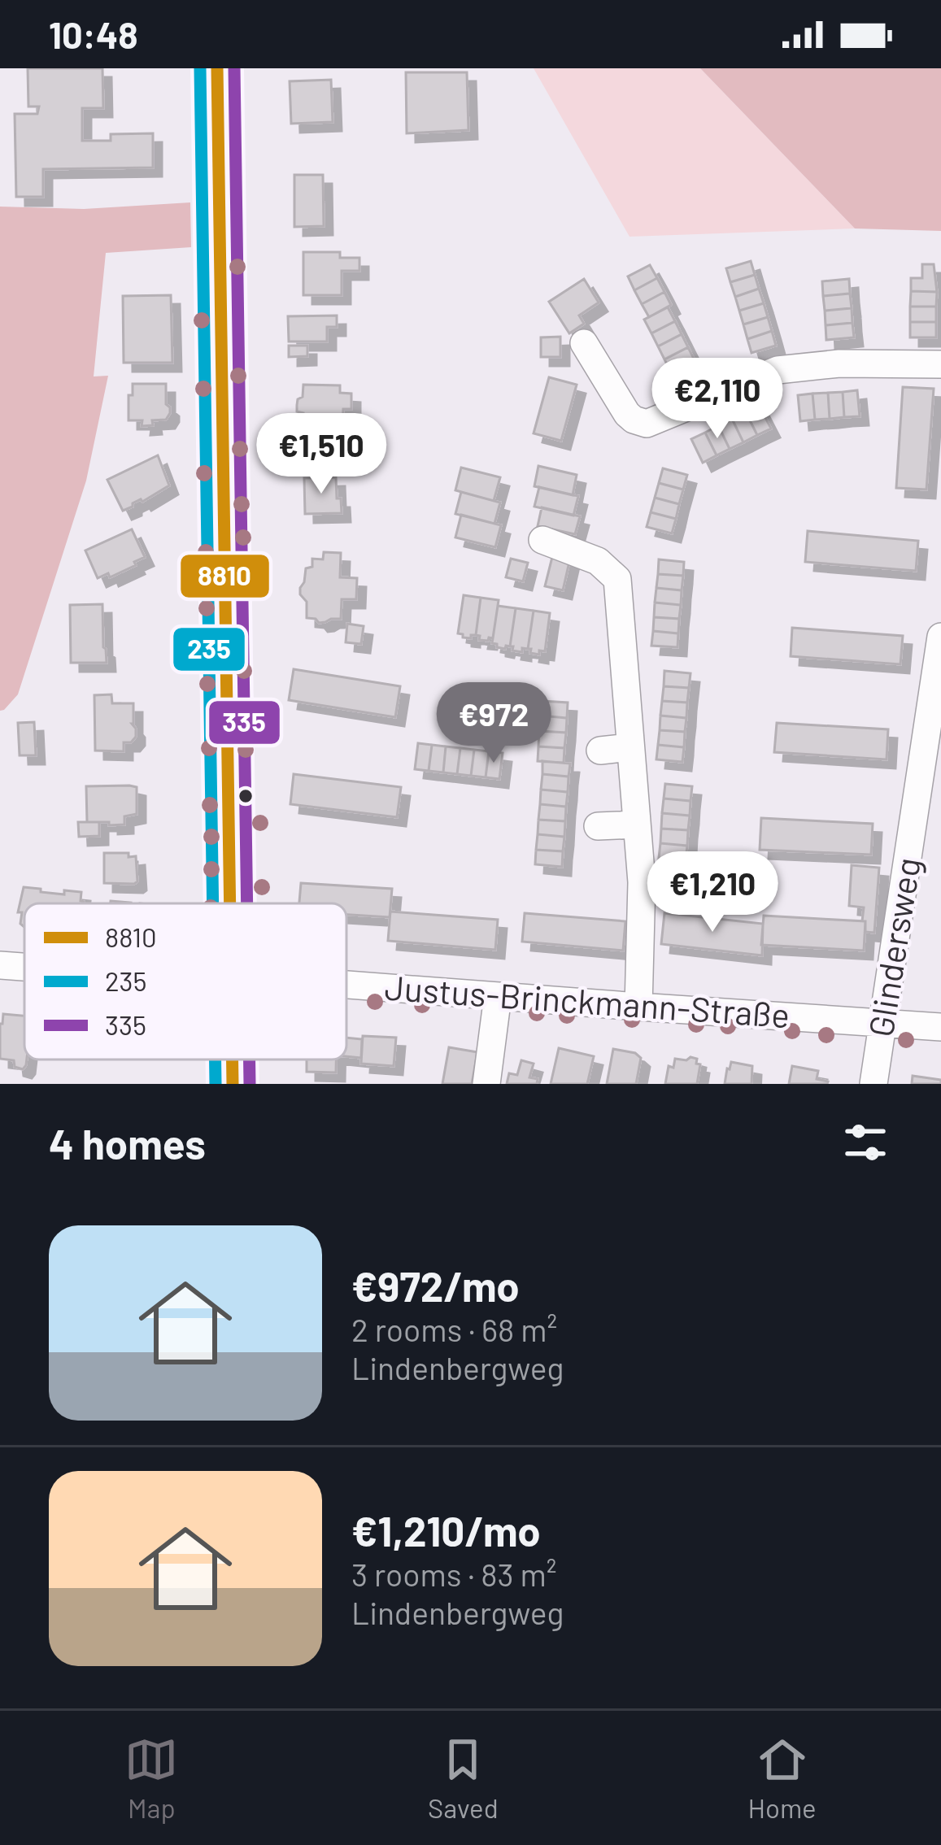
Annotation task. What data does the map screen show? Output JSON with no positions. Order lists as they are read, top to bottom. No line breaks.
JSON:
{"streets":{"street":["Glindersweg","Justus-Brinckmann-Straße"]},"crossings":[["Glindersweg","Justus-Brinckmann-Straße"]],"lines":["transit line 8810","transit line 235","transit line 335"],"legend":["8810","235","335"],"page":{"status":"10:48","price":["€2,110","€1,510","€972","€1,210"],"heading":"4 homes","list":[{"name":"€972/mo","note":"2 rooms · 68 m² · Lindenbergweg"},{"name":"€1,210/mo","note":"3 rooms · 83 m² · Lindenbergweg"}],"tabs":["Map","Saved","Home"]}}
